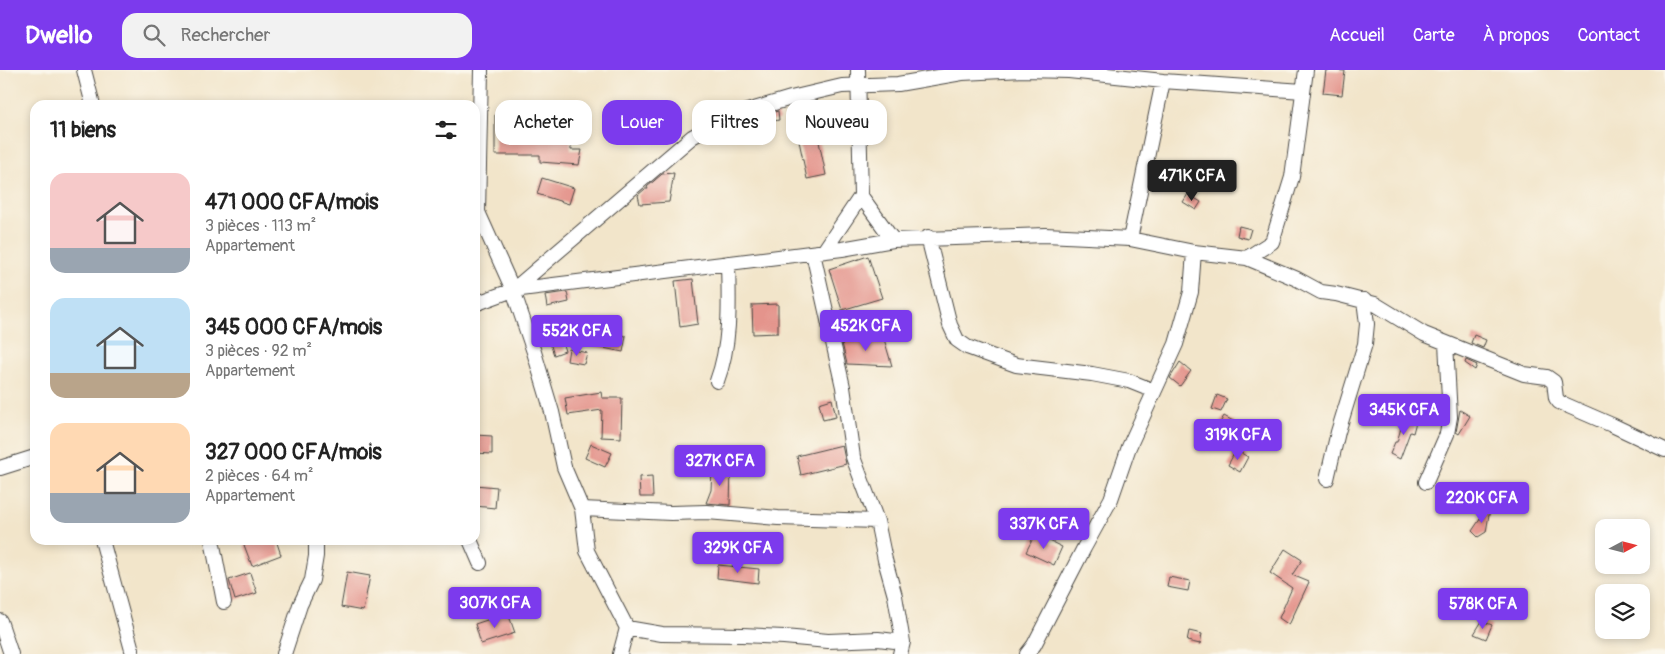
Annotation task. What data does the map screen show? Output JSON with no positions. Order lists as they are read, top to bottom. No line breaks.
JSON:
{"north":"right","page":{"header":"Dwello","search":"Rechercher","nav":["Accueil","Carte","À propos","Contact"],"chip":["Acheter","Louer","Filtres","Nouveau"],"heading":"11 biens","price":["471K CFA","452K CFA","552K CFA","345K CFA","319K CFA","327K CFA","220K CFA","337K CFA","329K CFA","307K CFA","578K CFA"],"list":[{"name":"471 000 CFA/mois","note":"3 pièces · 113 m² · Appartement"},{"name":"345 000 CFA/mois","note":"3 pièces · 92 m² · Appartement"},{"name":"327 000 CFA/mois","note":"2 pièces · 64 m² · Appartement"}]}}
